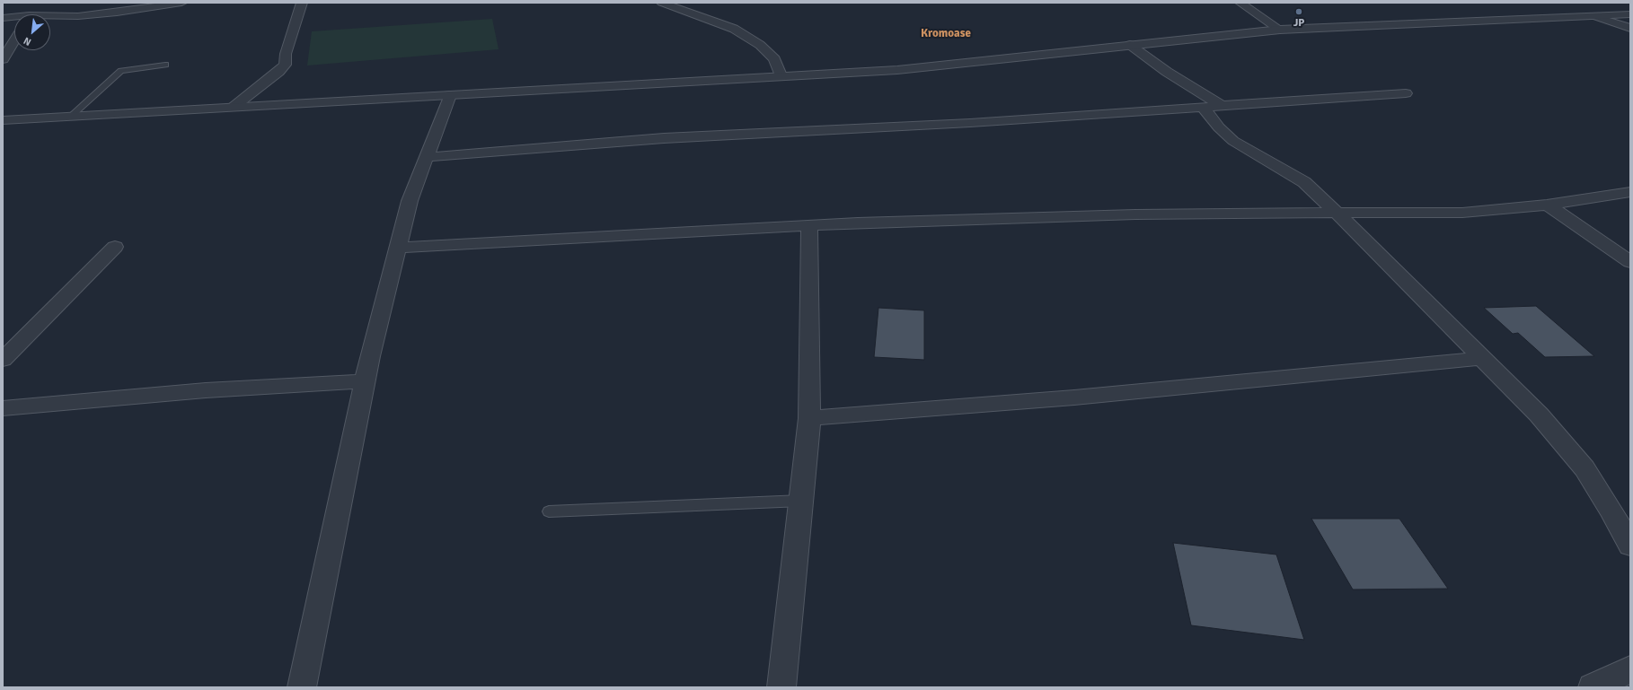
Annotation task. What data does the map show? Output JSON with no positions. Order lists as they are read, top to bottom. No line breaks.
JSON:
{"districts":["Kromoase"],"places":["JP"],"north":"bottom left"}
